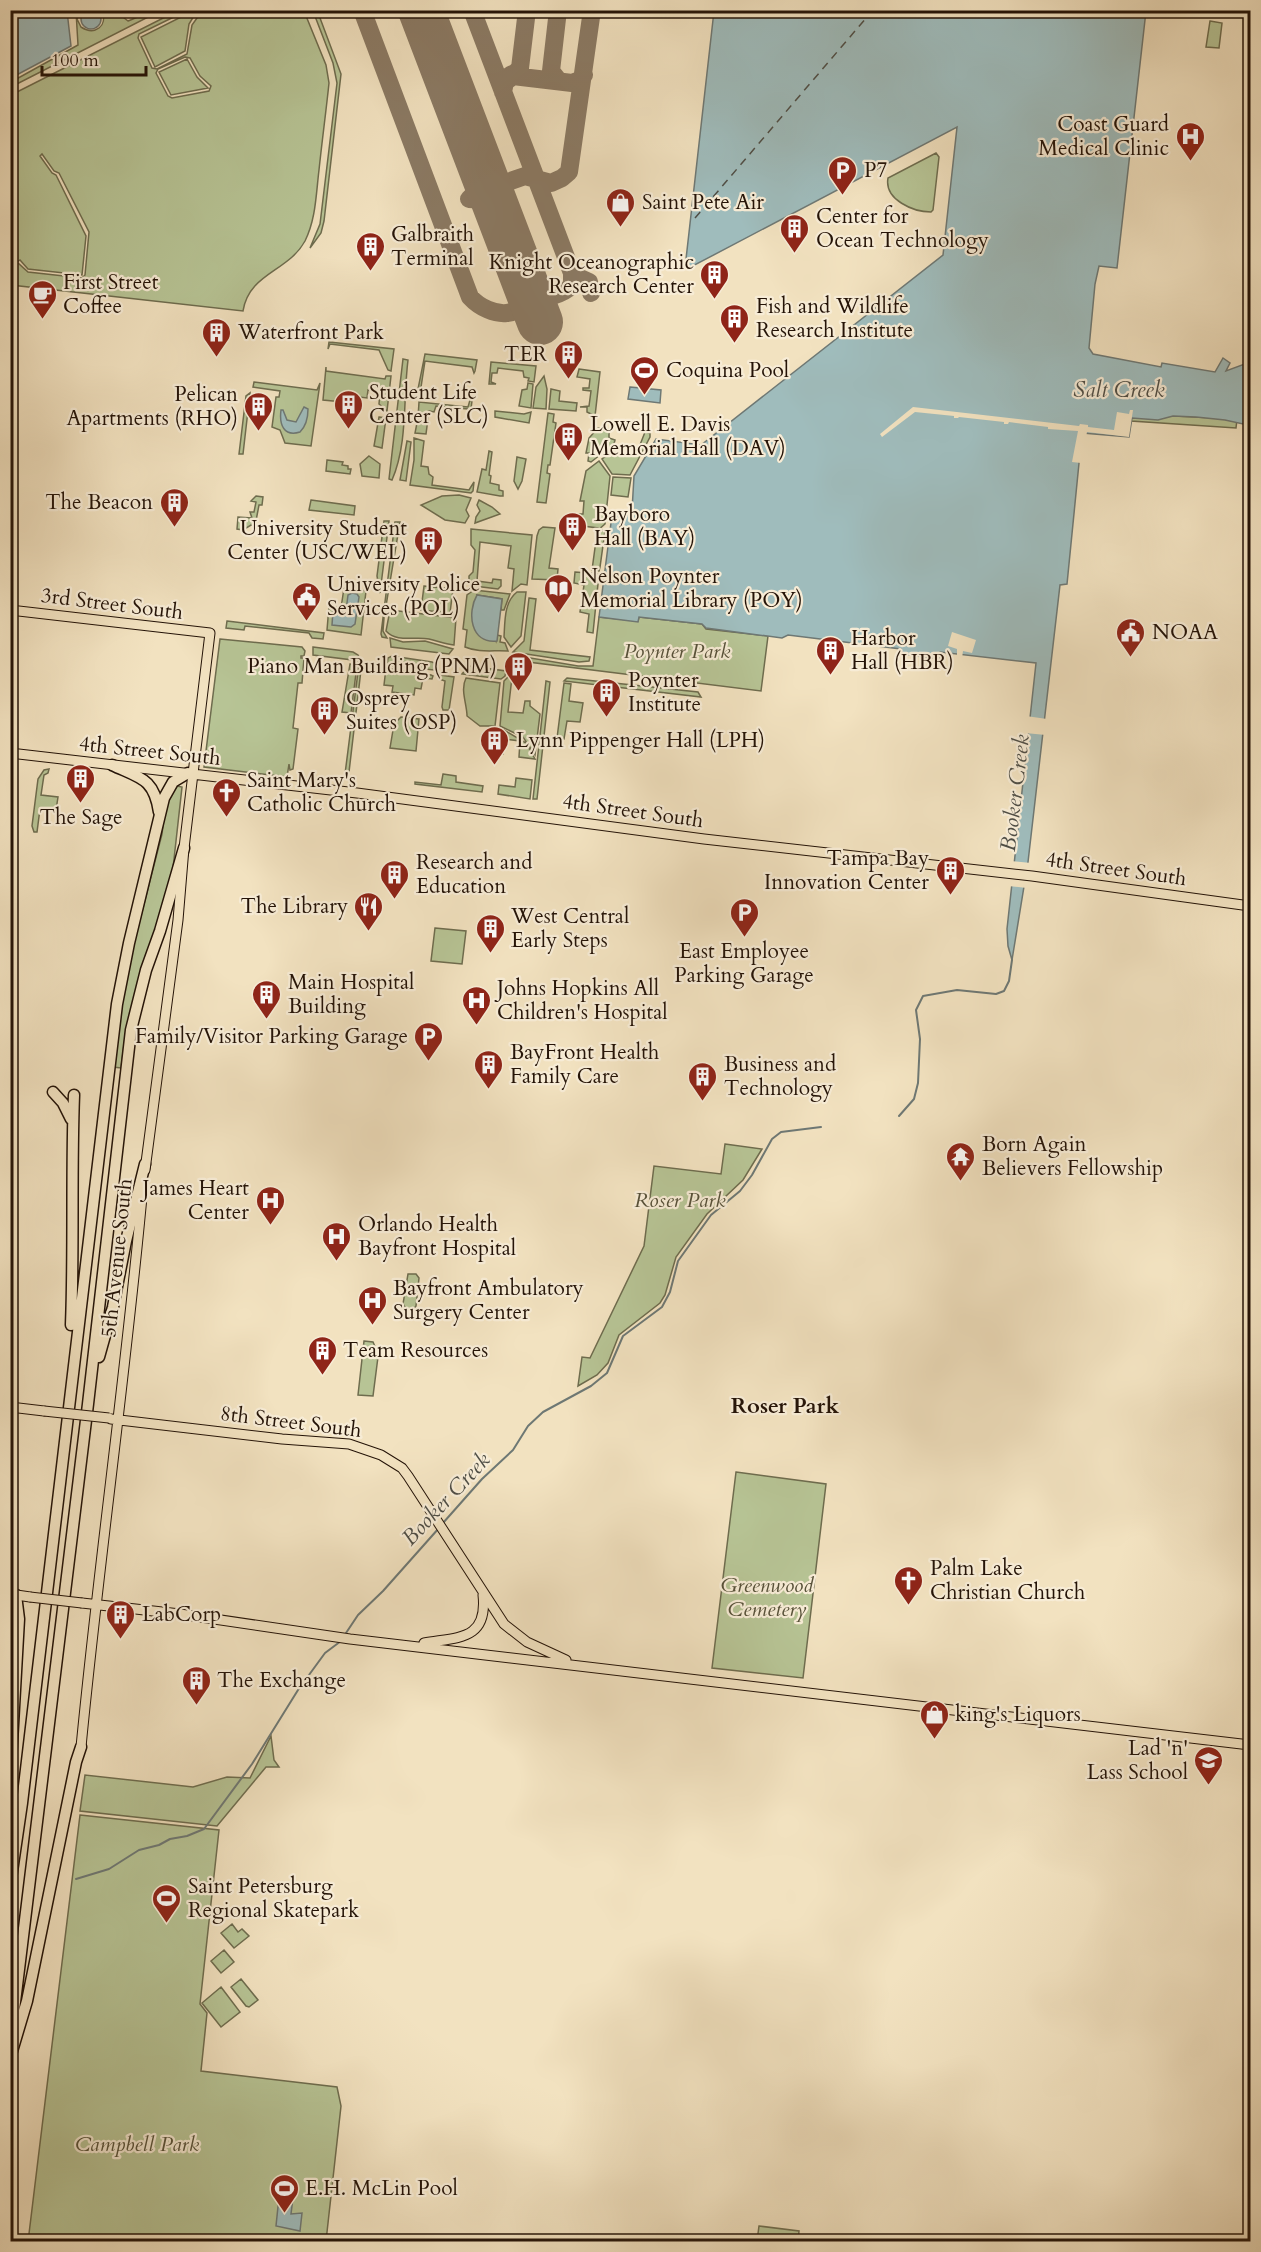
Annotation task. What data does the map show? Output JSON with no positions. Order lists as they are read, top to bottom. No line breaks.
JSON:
{"streets":{"main road":["3rd Street South","4th Street South","5th Avenue South","8th Street South"]},"crossings":[["3rd Street South","5th Avenue South"],["4th Street South","5th Avenue South"],["5th Avenue South","8th Street South"]],"districts":["Roser Park"],"water":["Salt Creek","Booker Creek"],"parks":["Poynter Park","Roser Park","Greenwood Cemetery","Campbell Park"],"places":{"hospital":["Coast Guard Medical Clinic","Johns Hopkins All Children's Hospital","James Heart Center","Orlando Health Bayfront Hospital","Bayfront Ambulatory Surgery Center"],"parking":["P7","East Employee Parking Garage","Family/Visitor Parking Garage"],"shop":["Saint Pete Air","king's Liquors"],"building":["Center for Ocean Technology","Galbraith Terminal","Knight Oceanographic Research Center","Fish and Wildlife Research Institute","Waterfront Park","TER","Student Life Center (SLC)","Pelican Apartments (RHO)","Lowell E. Davis Memorial Hall (DAV)","The Beacon","Bayboro Hall (BAY)","University Student Center (USC/WEL)","Harbor Hall (HBR)","Piano Man Building (PNM)","Poynter Institute","Osprey Suites (OSP)","Lynn Pippenger Hall (LPH)","The Sage","Tampa Bay Innovation Center","Research and Education","West Central Early Steps","Main Hospital Building","BayFront Health Family Care","Business and Technology","Team Resources","LabCorp","The Exchange"],"cafe":["First Street Coffee"],"sports":["Coquina Pool","Saint Petersburg Regional Skatepark","E.H. McLin Pool"],"library":["Nelson Poynter Memorial Library (POY)"],"public building":["University Police Services (POL)","NOAA"],"church":["Saint Mary's Catholic Church","Palm Lake Christian Church"],"restaurant":["The Library"],"temple":["Born Again Believers Fellowship"],"school or university":["Lad 'n' Lass School"]},"scale_bar":"100 m"}
